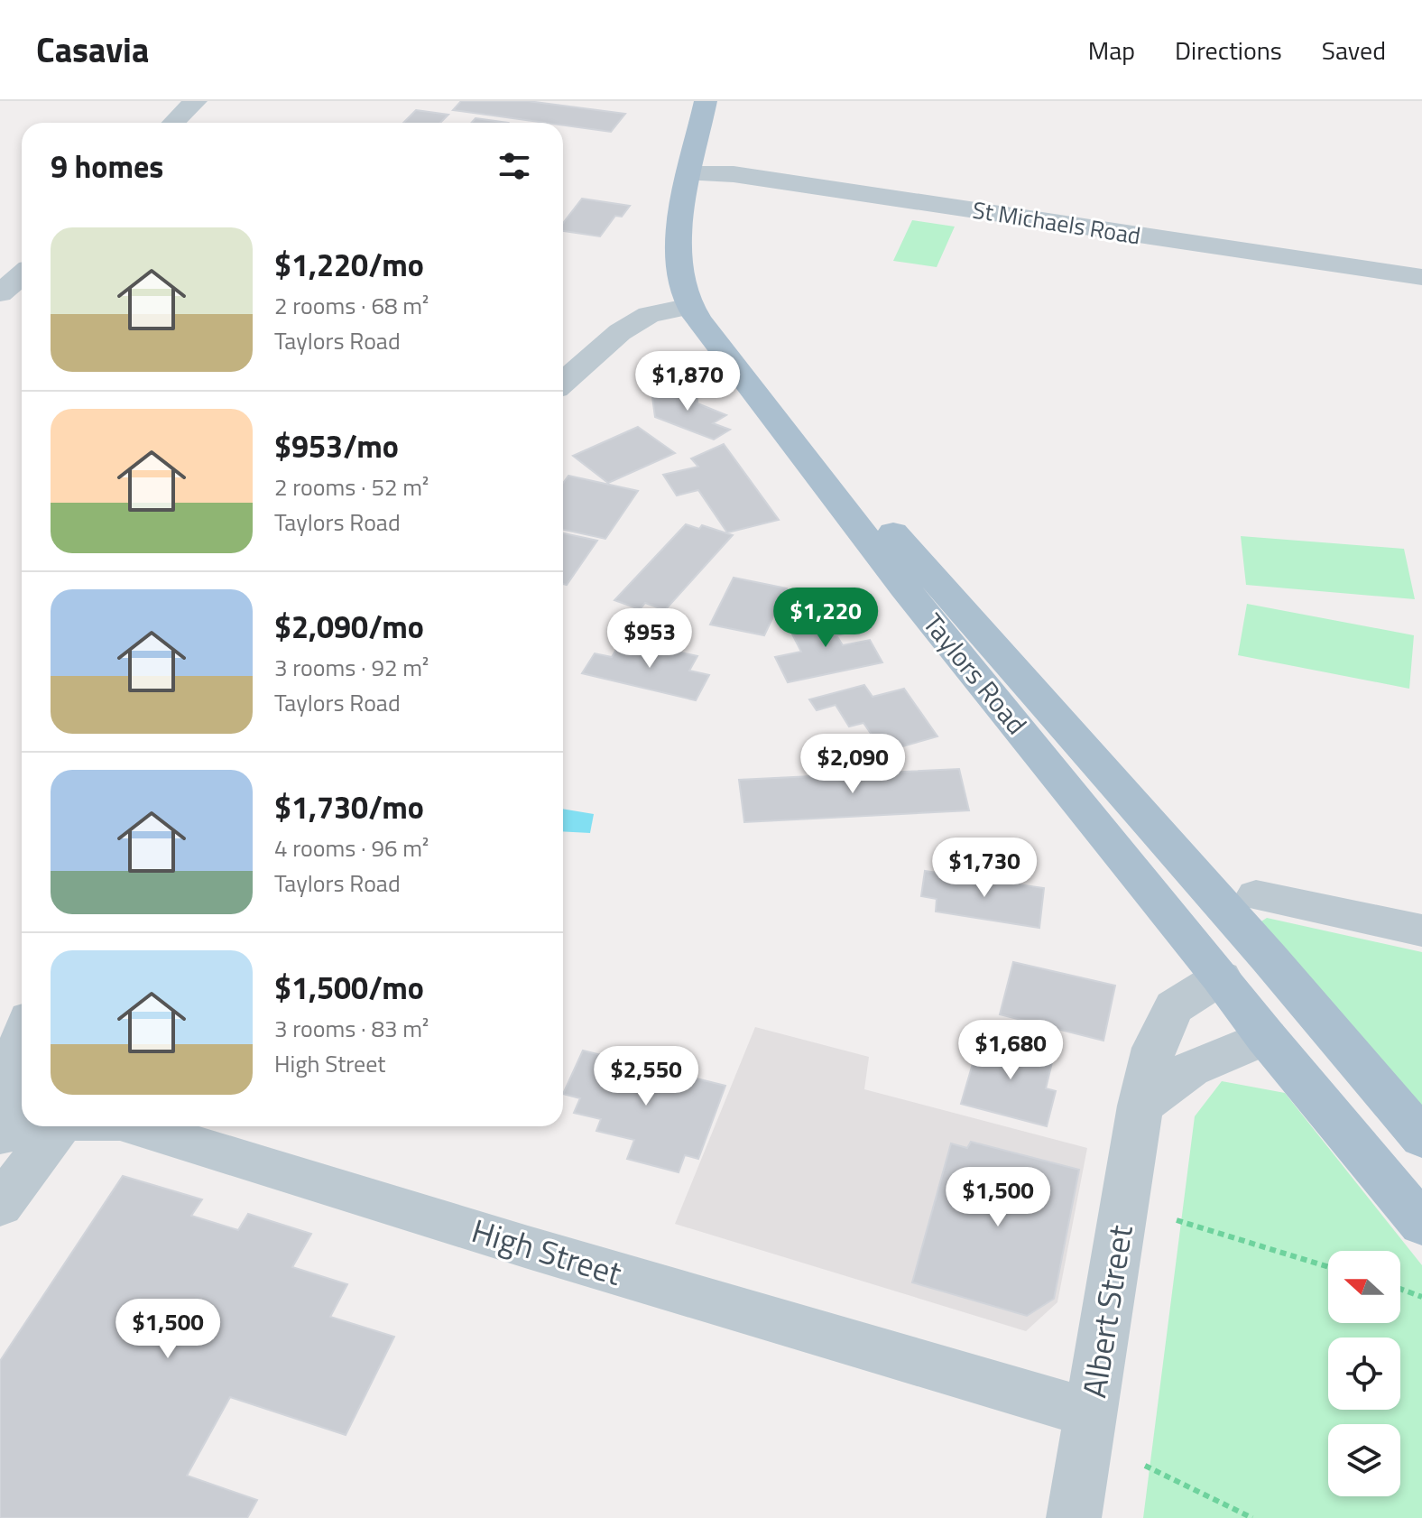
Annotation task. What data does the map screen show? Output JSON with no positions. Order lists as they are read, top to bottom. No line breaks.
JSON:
{"streets":{"main road":["Taylors Road"],"street":["St Michaels Road","High Street","Albert Street"]},"crossings":[["St Michaels Road","Taylors Road"],["Taylors Road","Albert Street"],["High Street","Albert Street"]],"north":"left","page":{"header":"Casavia","nav":["Map","Directions","Saved"],"heading":"9 homes","list":[{"name":"$1,220/mo","note":"2 rooms · 68 m² · Taylors Road"},{"name":"$953/mo","note":"2 rooms · 52 m² · Taylors Road"},{"name":"$2,090/mo","note":"3 rooms · 92 m² · Taylors Road"},{"name":"$1,730/mo","note":"4 rooms · 96 m² · Taylors Road"},{"name":"$1,500/mo","note":"3 rooms · 83 m² · High Street"}],"price":["$1,870","$1,220","$953","$2,090","$1,730","$1,680","$2,550","$1,500","$1,500"]}}
